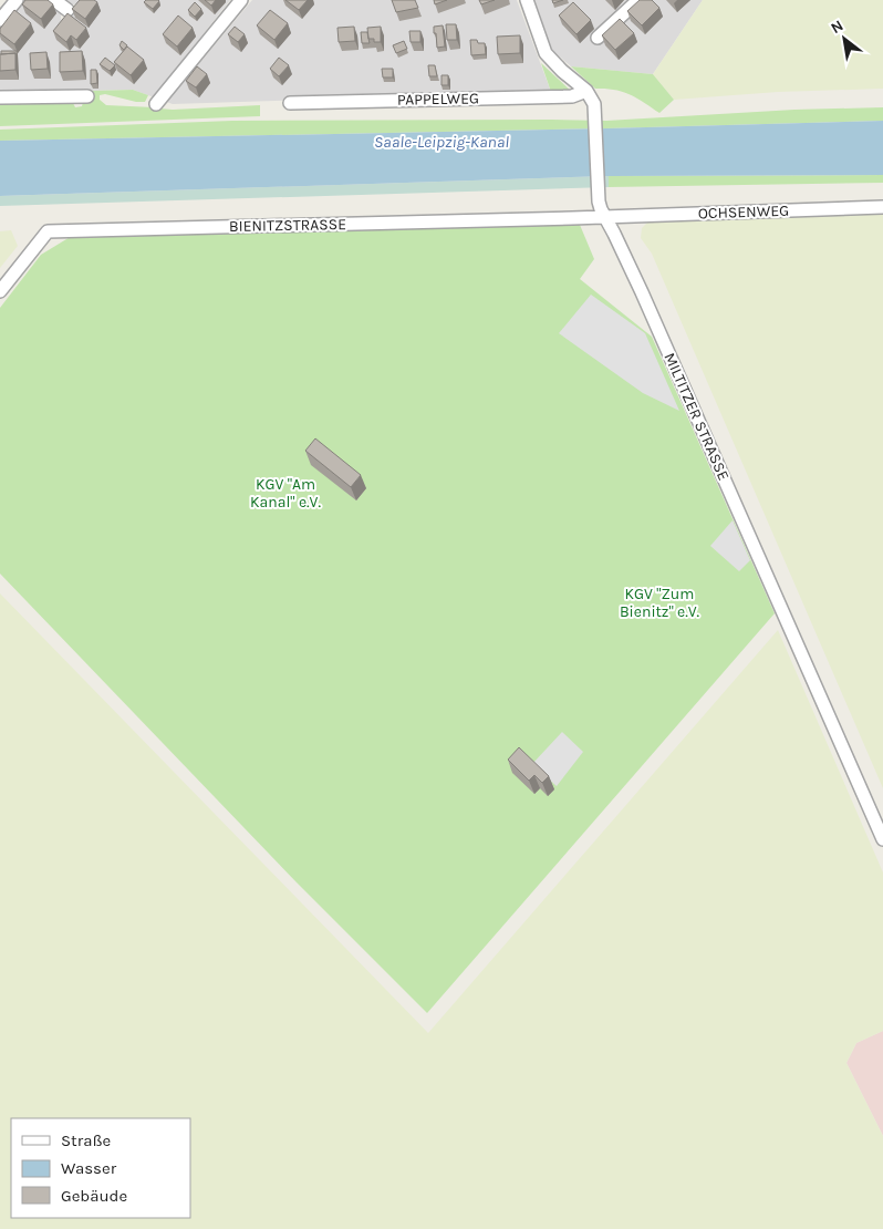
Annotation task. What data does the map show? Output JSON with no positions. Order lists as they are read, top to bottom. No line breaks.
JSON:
{"streets":{"street":["PAPPELWEG","OCHSENWEG","BIENITZSTRASSE","MILTITZER STRASSE"]},"crossings":[["PAPPELWEG","MILTITZER STRASSE"],["OCHSENWEG","BIENITZSTRASSE"],["OCHSENWEG","MILTITZER STRASSE"],["BIENITZSTRASSE","MILTITZER STRASSE"]],"water":["Saale-Leipzig-Kanal"],"parks":["KGV \"Am Kanal\" e.V.","KGV \"Zum Bienitz\" e.V."],"legend":["Straße","Wasser","Gebäude"],"north":"top left"}
